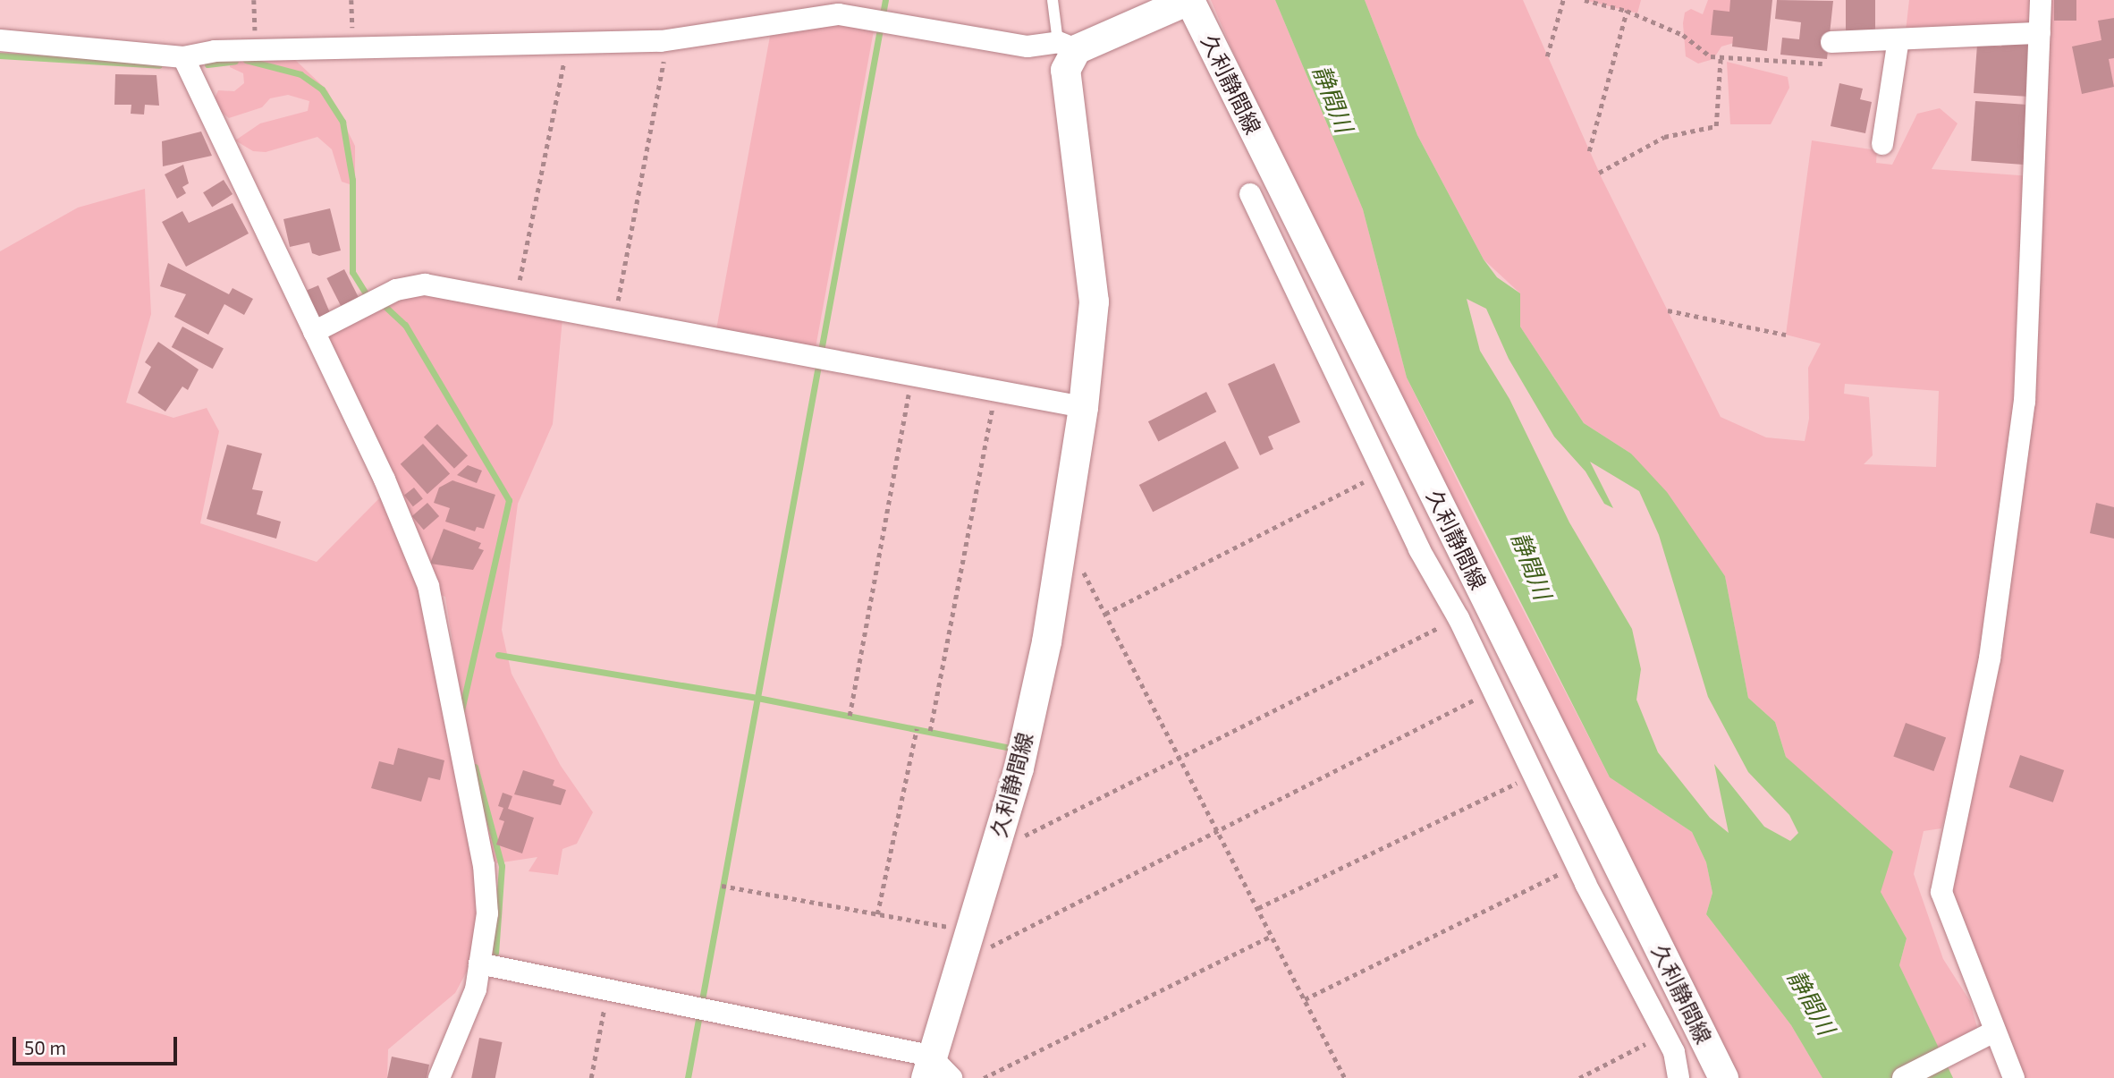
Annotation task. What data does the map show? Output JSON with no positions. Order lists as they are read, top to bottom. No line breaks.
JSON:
{"streets":{"main road":["久利静間線"]},"water":["静間川"],"scale_bar":"50 m"}
